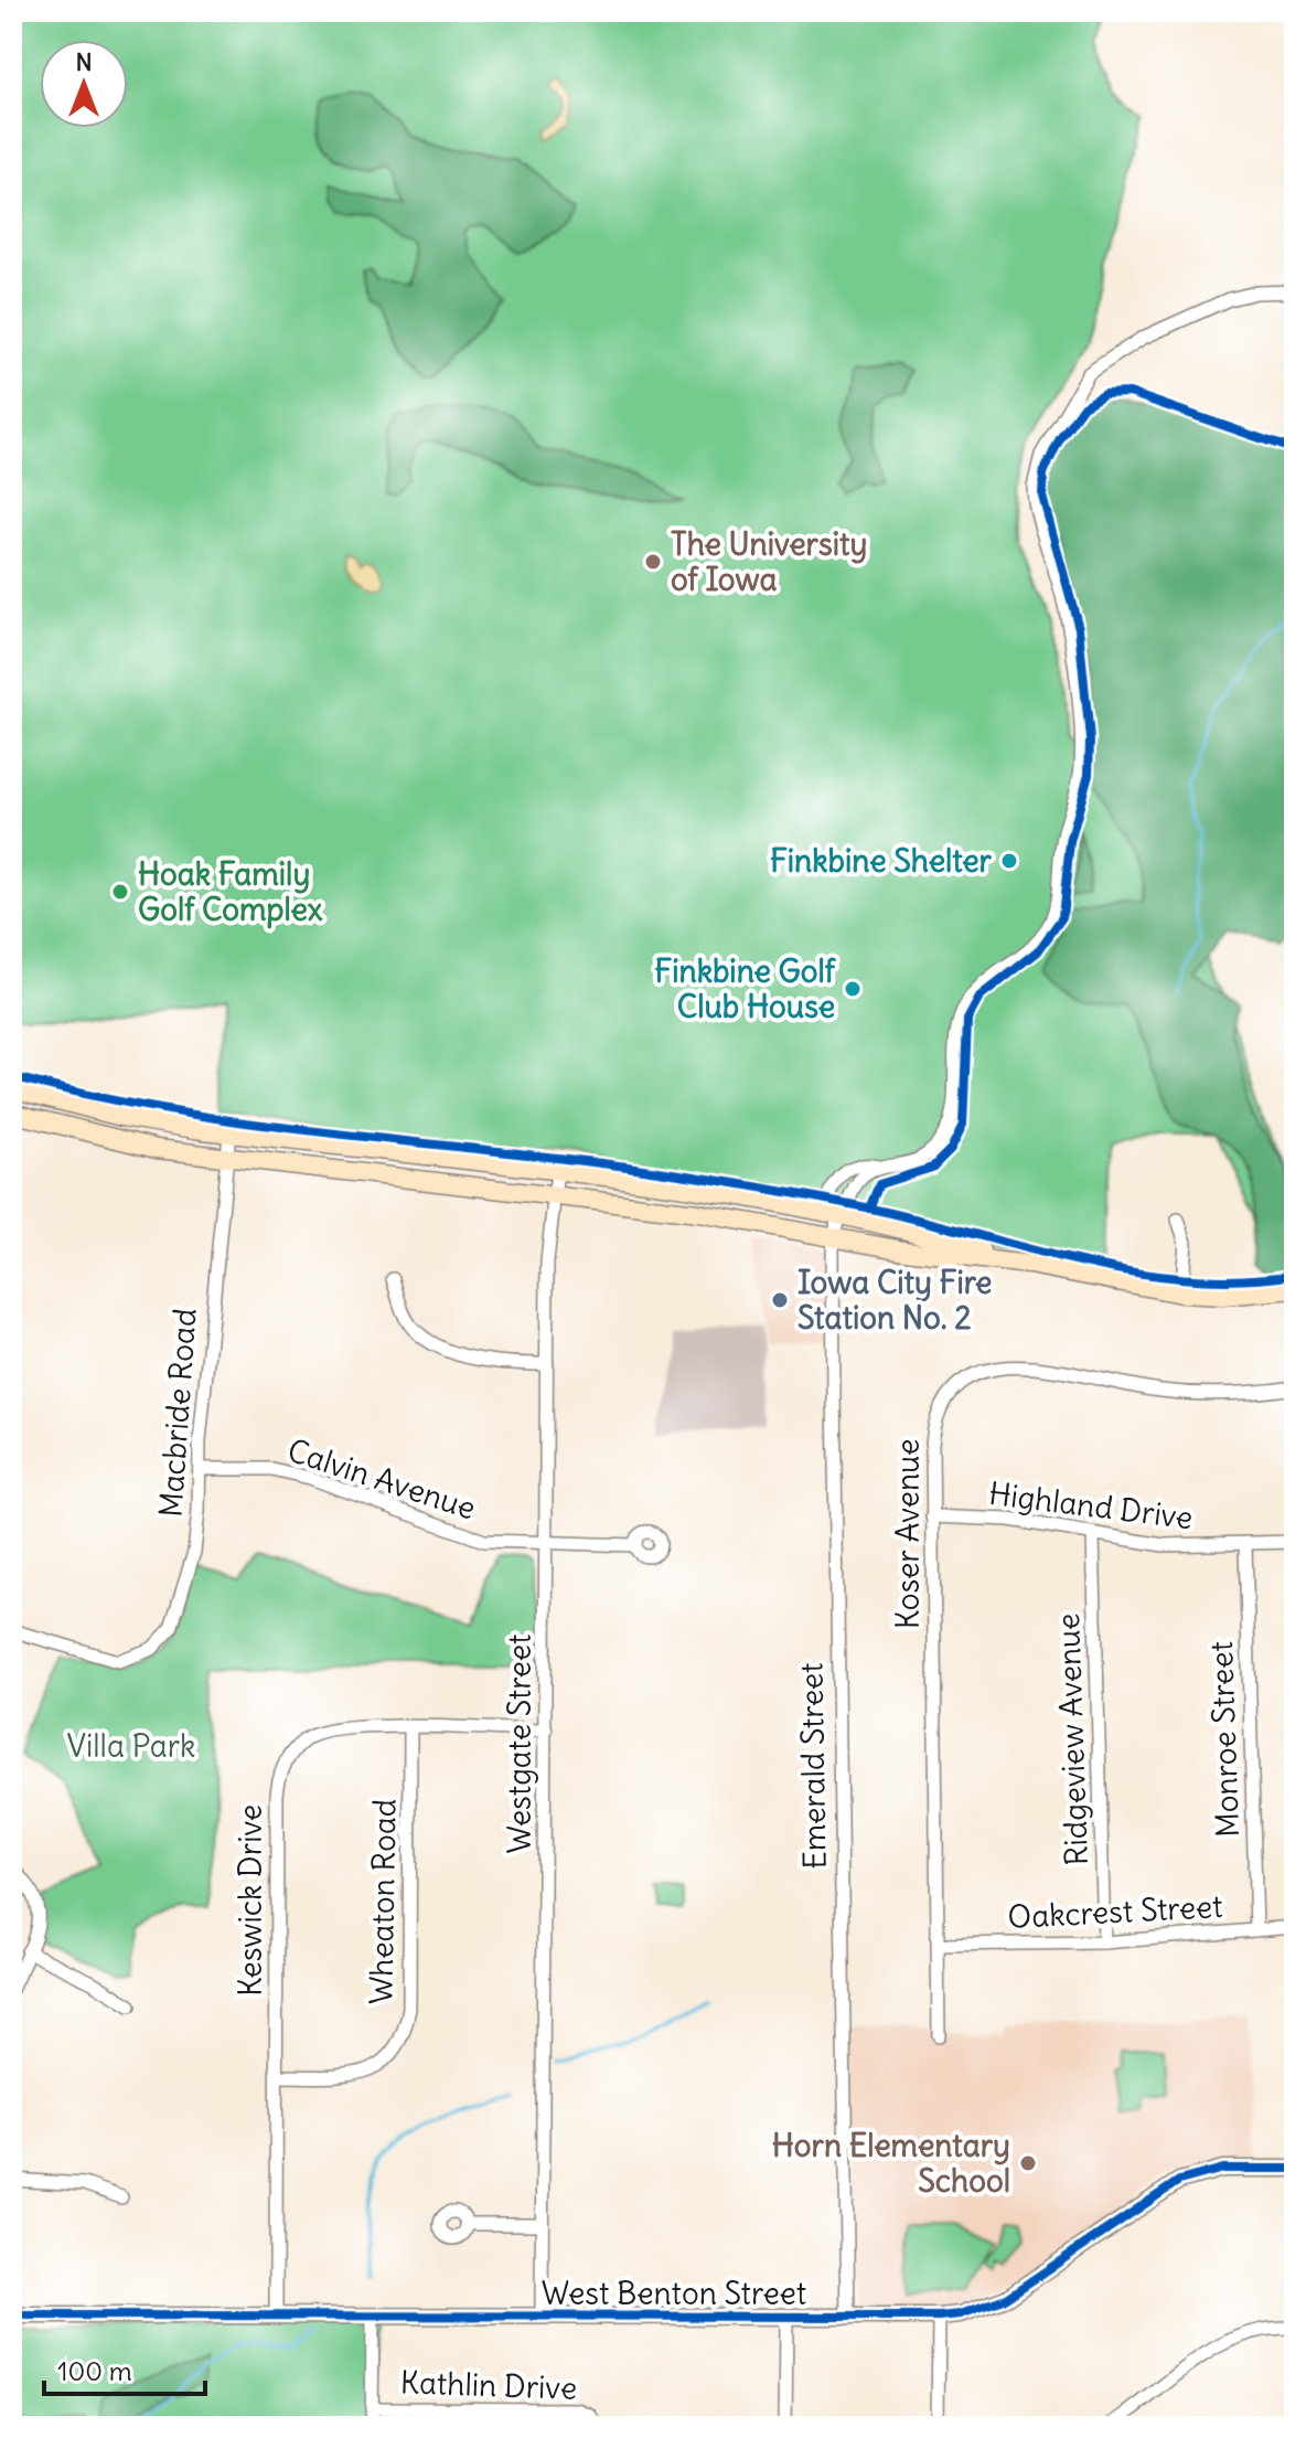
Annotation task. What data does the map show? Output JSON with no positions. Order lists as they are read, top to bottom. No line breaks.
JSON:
{"streets":{"street":["Macbride Road","Calvin Avenue","Highland Drive","Koser Avenue","Ridgeview Avenue","Monroe Street","Westgate Street","Emerald Street","Keswick Drive","Wheaton Road","Oakcrest Street","West Benton Street","Kathlin Drive"]},"crossings":[["Macbride Road","Calvin Avenue"],["Calvin Avenue","Westgate Street"],["Highland Drive","Koser Avenue"],["Highland Drive","Ridgeview Avenue"],["Highland Drive","Monroe Street"],["Koser Avenue","Oakcrest Street"],["Ridgeview Avenue","Oakcrest Street"],["Monroe Street","Oakcrest Street"],["Westgate Street","Keswick Drive"],["Westgate Street","West Benton Street"],["Emerald Street","West Benton Street"],["Keswick Drive","Wheaton Road"],["Keswick Drive","West Benton Street"]],"parks":["Villa Park"],"places":["The University of Iowa","Finkbine Shelter","Hoak Family Golf Complex","Finkbine Golf Club House","Iowa City Fire Station No. 2","Horn Elementary School"],"scale_bar":"100 m","north":"top"}
